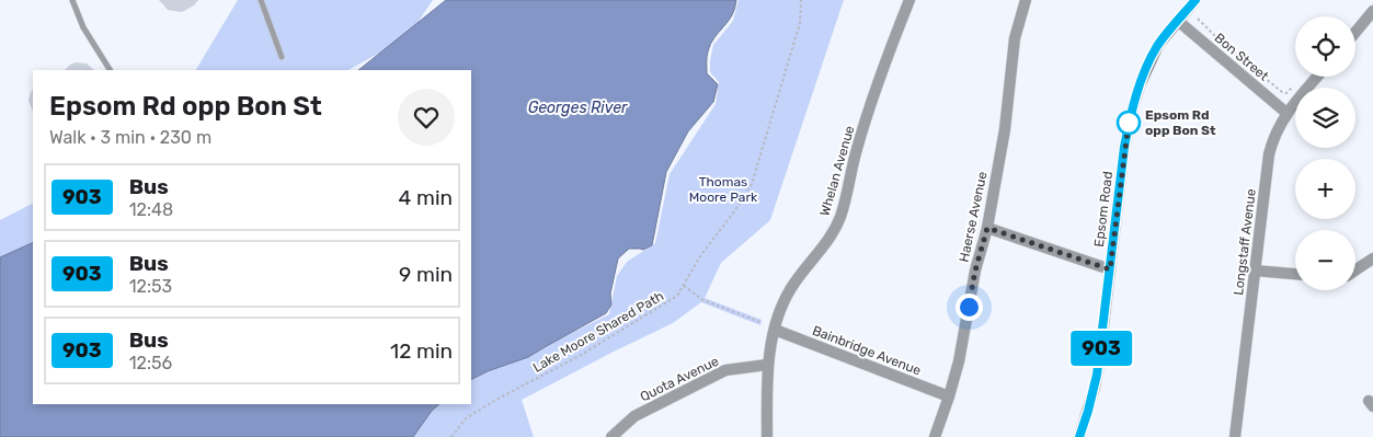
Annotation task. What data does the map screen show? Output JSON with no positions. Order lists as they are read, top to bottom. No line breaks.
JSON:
{"streets":{"street":["Bon Street","Whelan Avenue","Epsom Road","Haerse Avenue","Longstaff Avenue","Bainbridge Avenue","Quota Avenue"],"path":["Lake Moore Shared Path"]},"crossings":[["Bon Street","Epsom Road"],["Bon Street","Longstaff Avenue"],["Whelan Avenue","Bainbridge Avenue"],["Whelan Avenue","Quota Avenue"],["Haerse Avenue","Bainbridge Avenue"]],"water":["Georges River"],"parks":["Thomas Moore Park"],"places":["Epsom Rd opp Bon St"],"lines":["bus line 903"],"page":{"on_map":"903","map_buttons":["+","−"],"heading":["Epsom Rd opp Bon St","Walk · 3 min · 230 m"],"list":[{"mark":"903","name":"Bus","note":"12:48","value":"4 min"},{"mark":"903","name":"Bus","note":"12:53","value":"9 min"},{"mark":"903","name":"Bus","note":"12:56","value":"12 min"}]}}
